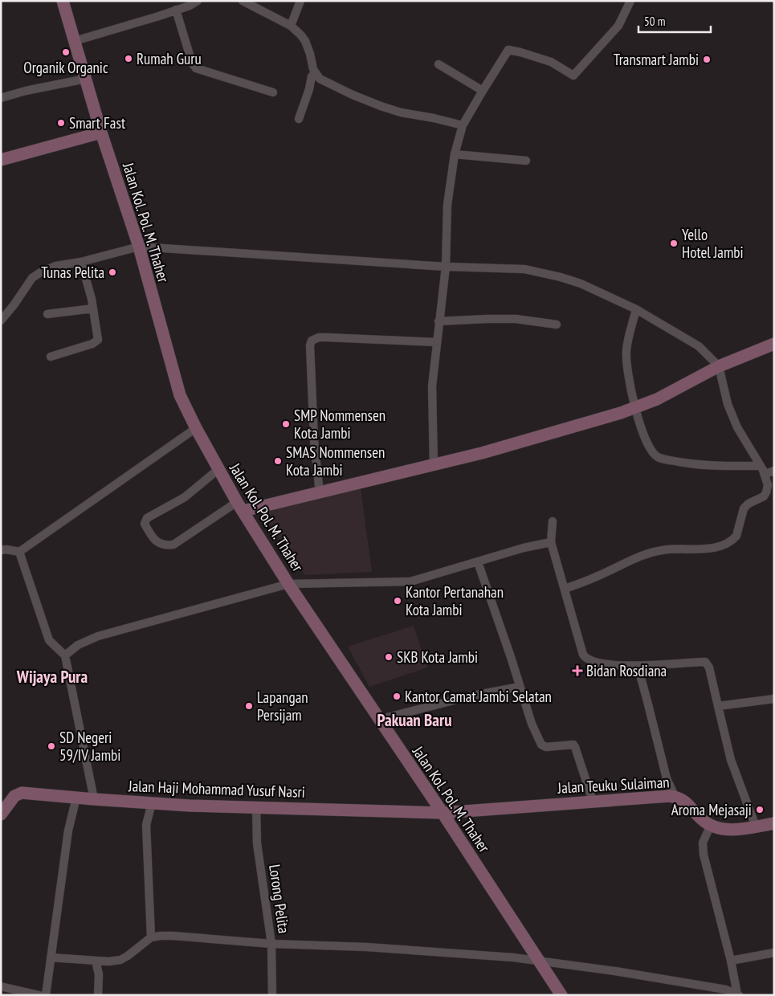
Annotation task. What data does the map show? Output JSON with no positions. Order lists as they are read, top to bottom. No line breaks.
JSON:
{"streets":{"street":["Jalan Kol. Pol. M. Thaher","Jalan Teuku Sulaiman","Jalan Haji Mohammad Yusuf Nasri","Lorong Pelita"]},"crossings":[["Jalan Kol. Pol. M. Thaher","Jalan Teuku Sulaiman"],["Jalan Kol. Pol. M. Thaher","Jalan Haji Mohammad Yusuf Nasri"],["Jalan Teuku Sulaiman","Jalan Haji Mohammad Yusuf Nasri"],["Jalan Haji Mohammad Yusuf Nasri","Lorong Pelita"]],"districts":["Wijaya Pura","Pakuan Baru"],"places":{"other":["Organik Organic","Rumah Guru","Transmart Jambi","Smart Fast","Yello Hotel Jambi","Tunas Pelita","SMP Nommensen Kota Jambi","SMAS Nommensen Kota Jambi","Kantor Pertanahan Kota Jambi","SKB Kota Jambi","Kantor Camat Jambi Selatan","Lapangan Persijam","SD Negeri 59/IV Jambi","Aroma Mejasaji"],"health":["Bidan Rosdiana"]},"scale_bar":"50 m"}
